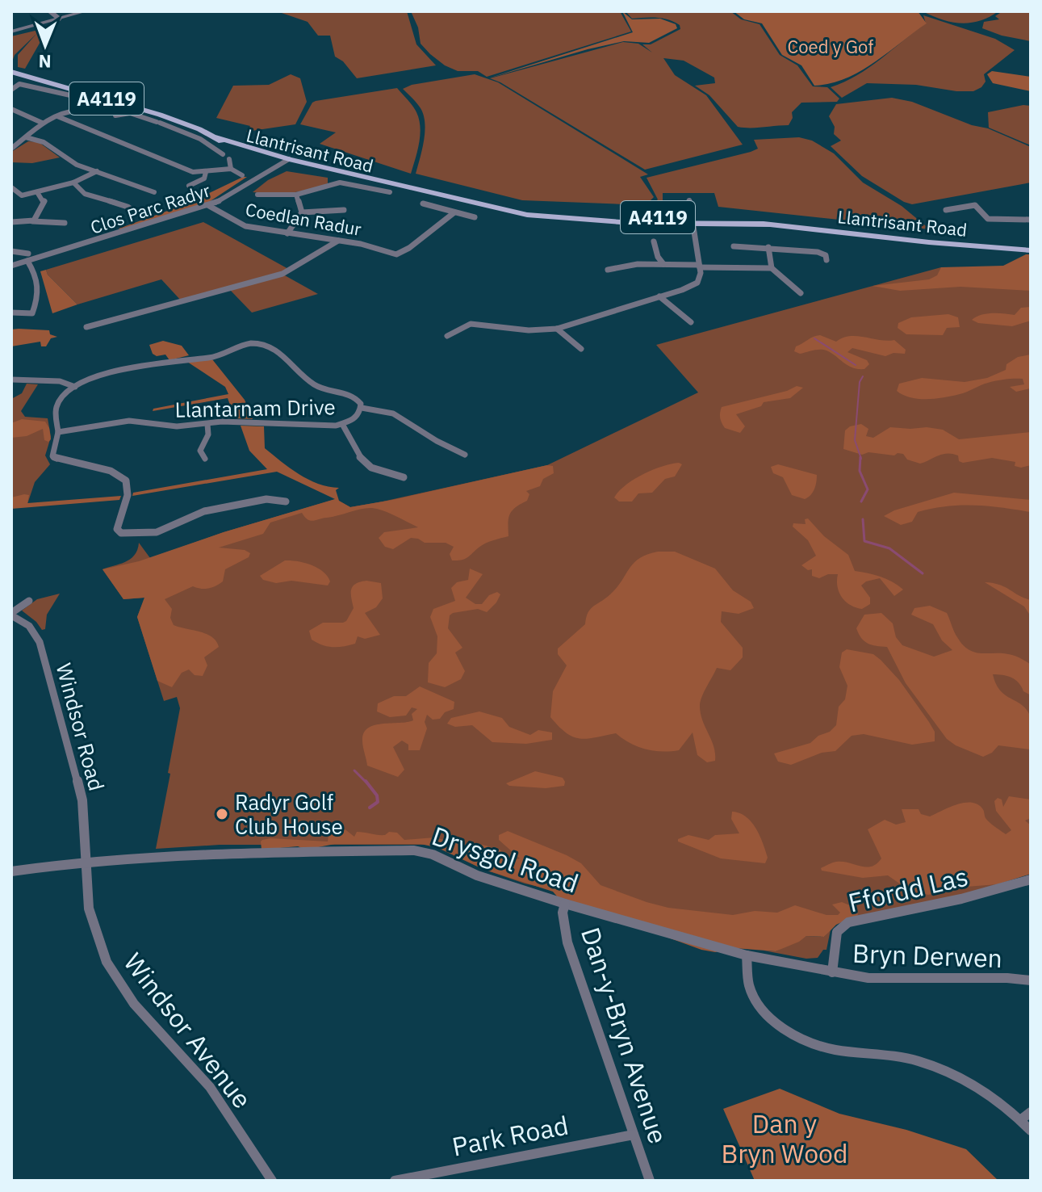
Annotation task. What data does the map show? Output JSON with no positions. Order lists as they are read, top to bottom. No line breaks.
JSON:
{"streets":{"main road":["A4119","Llantrisant Road"],"street":["Clos Parc Radyr","Coedlan Radur","Llantarnam Drive","Windsor Road","Drysgol Road","Ffordd Las","Bryn Derwen","Windsor Avenue","Dan-y-Bryn Avenue","Park Road"]},"crossings":[["Llantrisant Road","Clos Parc Radyr"],["Clos Parc Radyr","Coedlan Radur"],["Windsor Road","Drysgol Road"],["Windsor Road","Windsor Avenue"],["Drysgol Road","Bryn Derwen"],["Drysgol Road","Windsor Avenue"],["Drysgol Road","Dan-y-Bryn Avenue"],["Ffordd Las","Bryn Derwen"],["Dan-y-Bryn Avenue","Park Road"]],"parks":["Coed y Gof","Dan y Bryn Wood"],"places":["Radyr Golf Club House"],"north":"bottom"}
